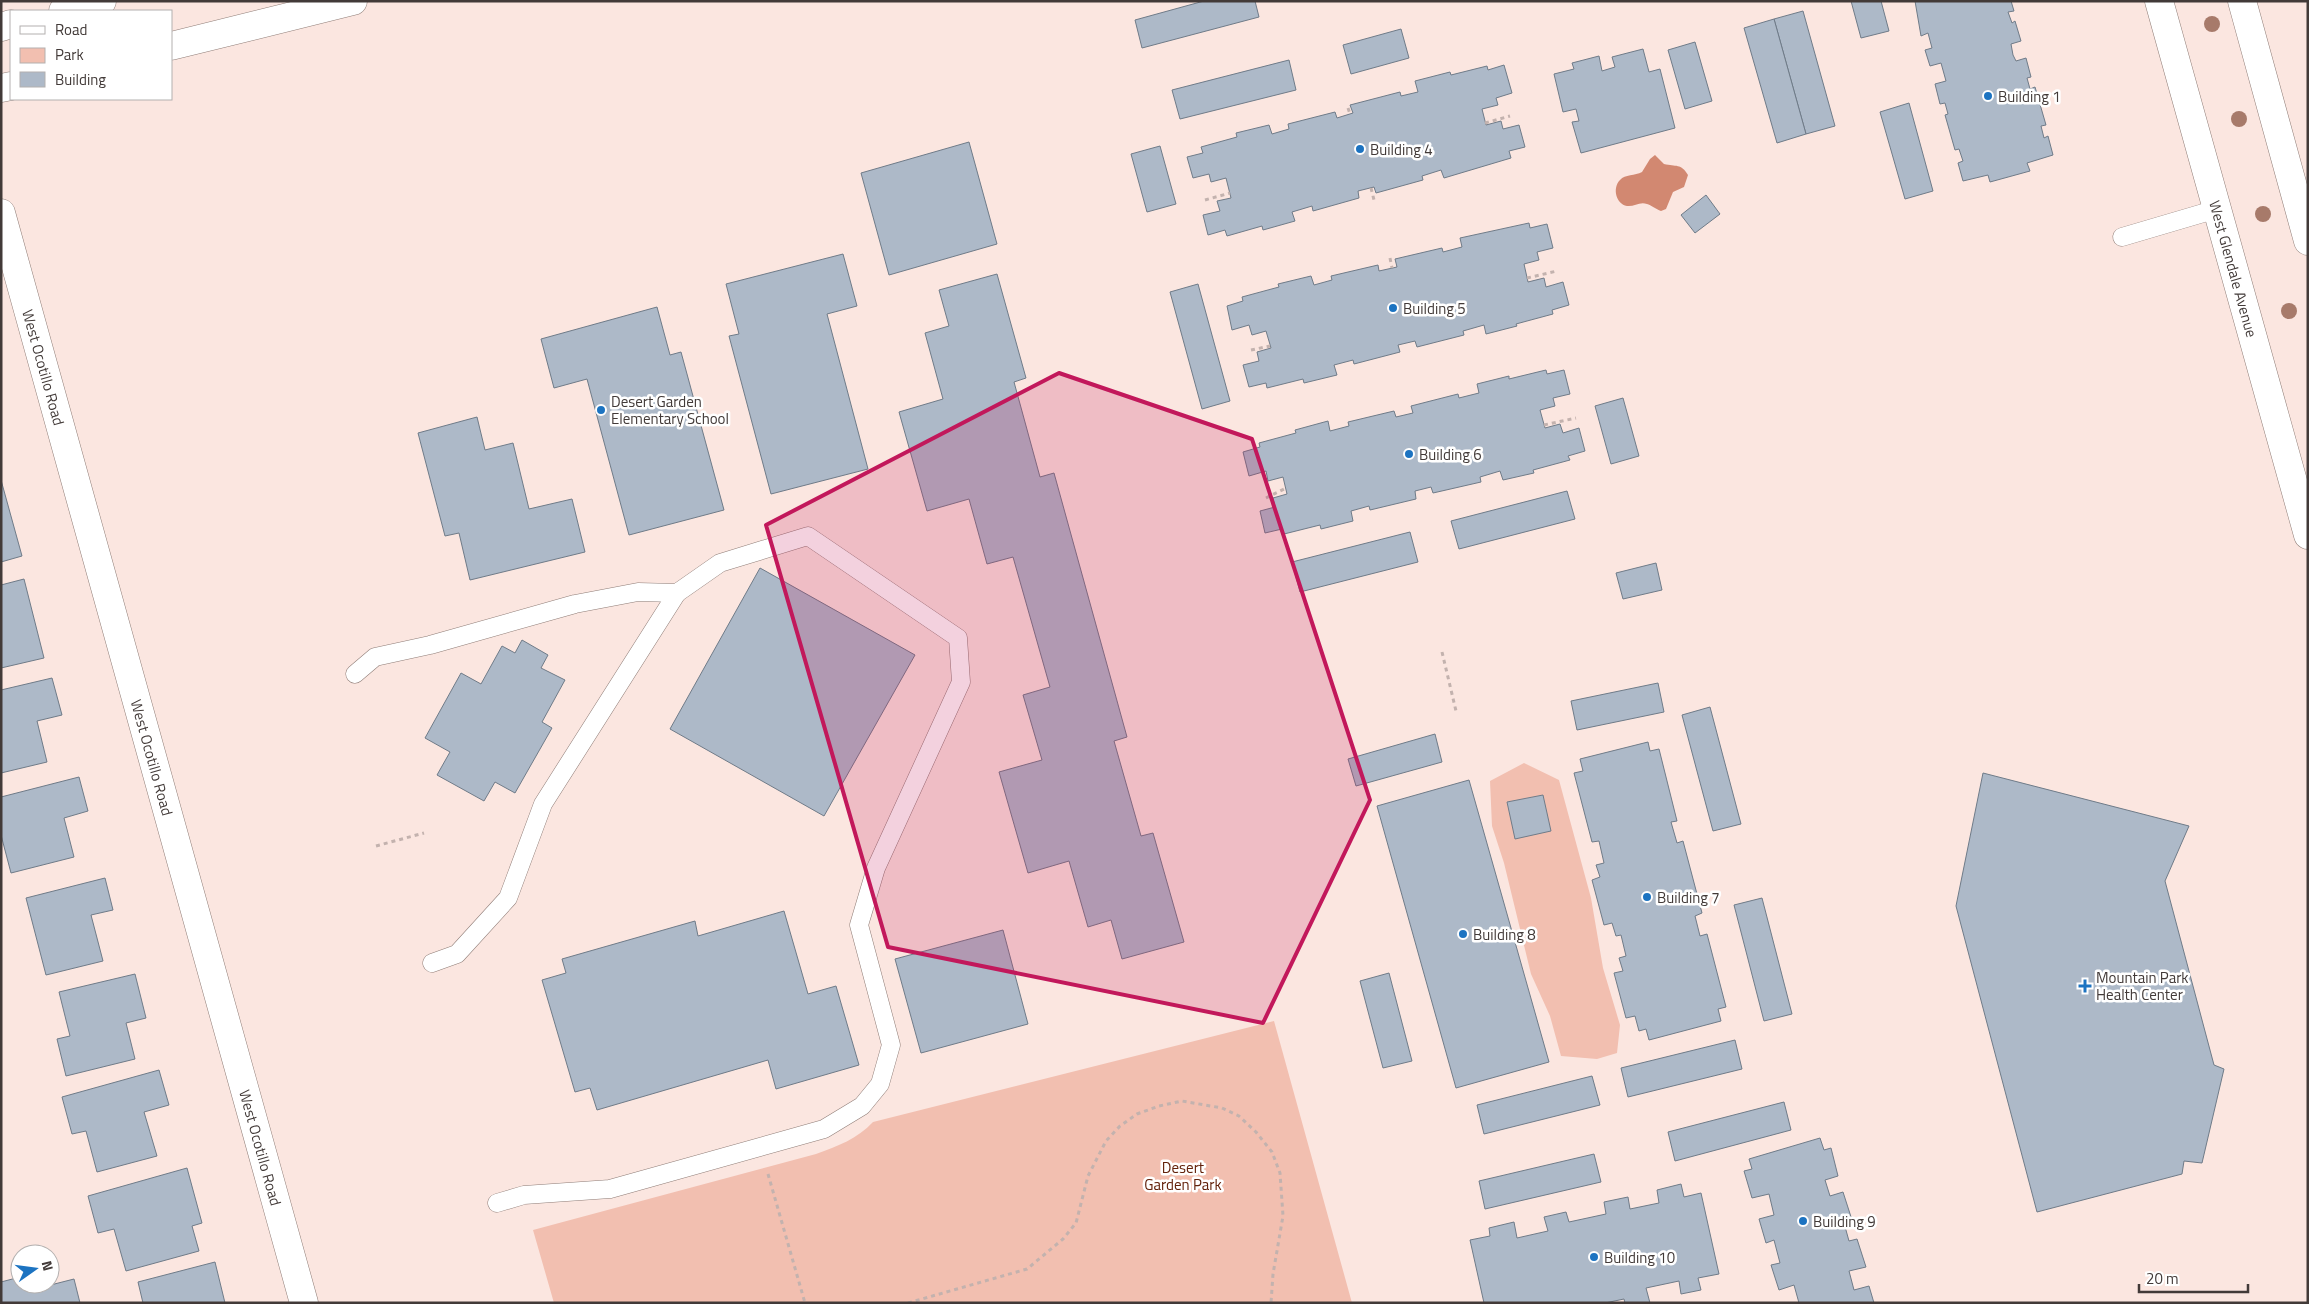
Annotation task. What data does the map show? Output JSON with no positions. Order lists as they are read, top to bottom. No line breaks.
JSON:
{"streets":{"street":["West Glendale Avenue","West Ocotillo Road"]},"parks":["Desert Garden Park"],"places":{"other":["Building 1","Building 4","Building 5","Desert Garden Elementary School","Building 6","Building 7","Building 8","Building 9","Building 10"],"health":["Mountain Park Health Center"]},"legend":["Road","Park","Building"],"scale_bar":"20 m","north":"right"}
